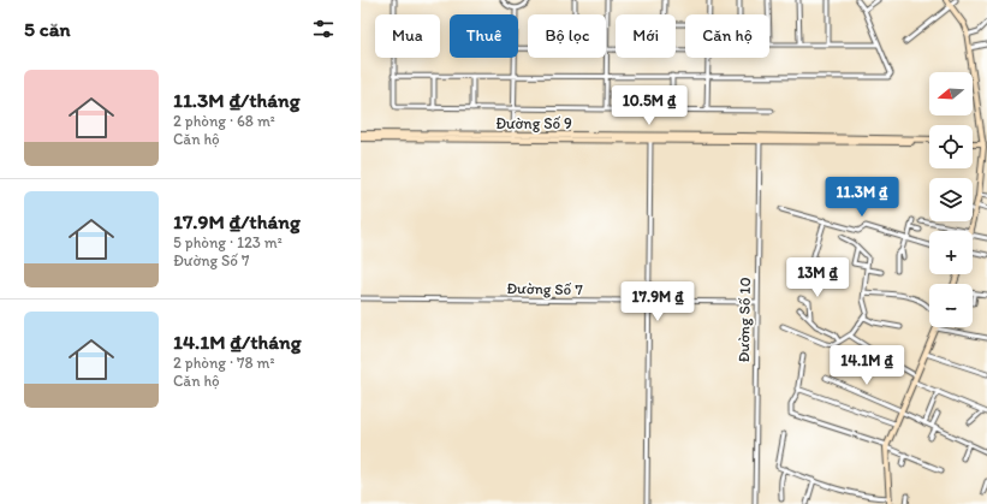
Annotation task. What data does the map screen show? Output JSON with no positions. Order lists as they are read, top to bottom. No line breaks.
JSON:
{"streets":{"street":["Đường Số 9","Đường Số 7","Đường Số 10"]},"crossings":[["Đường Số 9","Đường Số 10"],["Đường Số 7","Đường Số 10"]],"north":"left","page":{"heading":"5 căn","chip":["Mua","Thuê","Bộ lọc","Mới","Căn hộ"],"list":[{"name":"11.3M ₫/tháng","note":"2 phòng · 68 m² · Căn hộ"},{"name":"17.9M ₫/tháng","note":"5 phòng · 123 m² · Đường Số 7"},{"name":"14.1M ₫/tháng","note":"2 phòng · 78 m² · Căn hộ"}],"map_buttons":["+","−"],"price":["10.5M ₫","11.3M ₫","13M ₫","17.9M ₫","14.1M ₫"]}}
